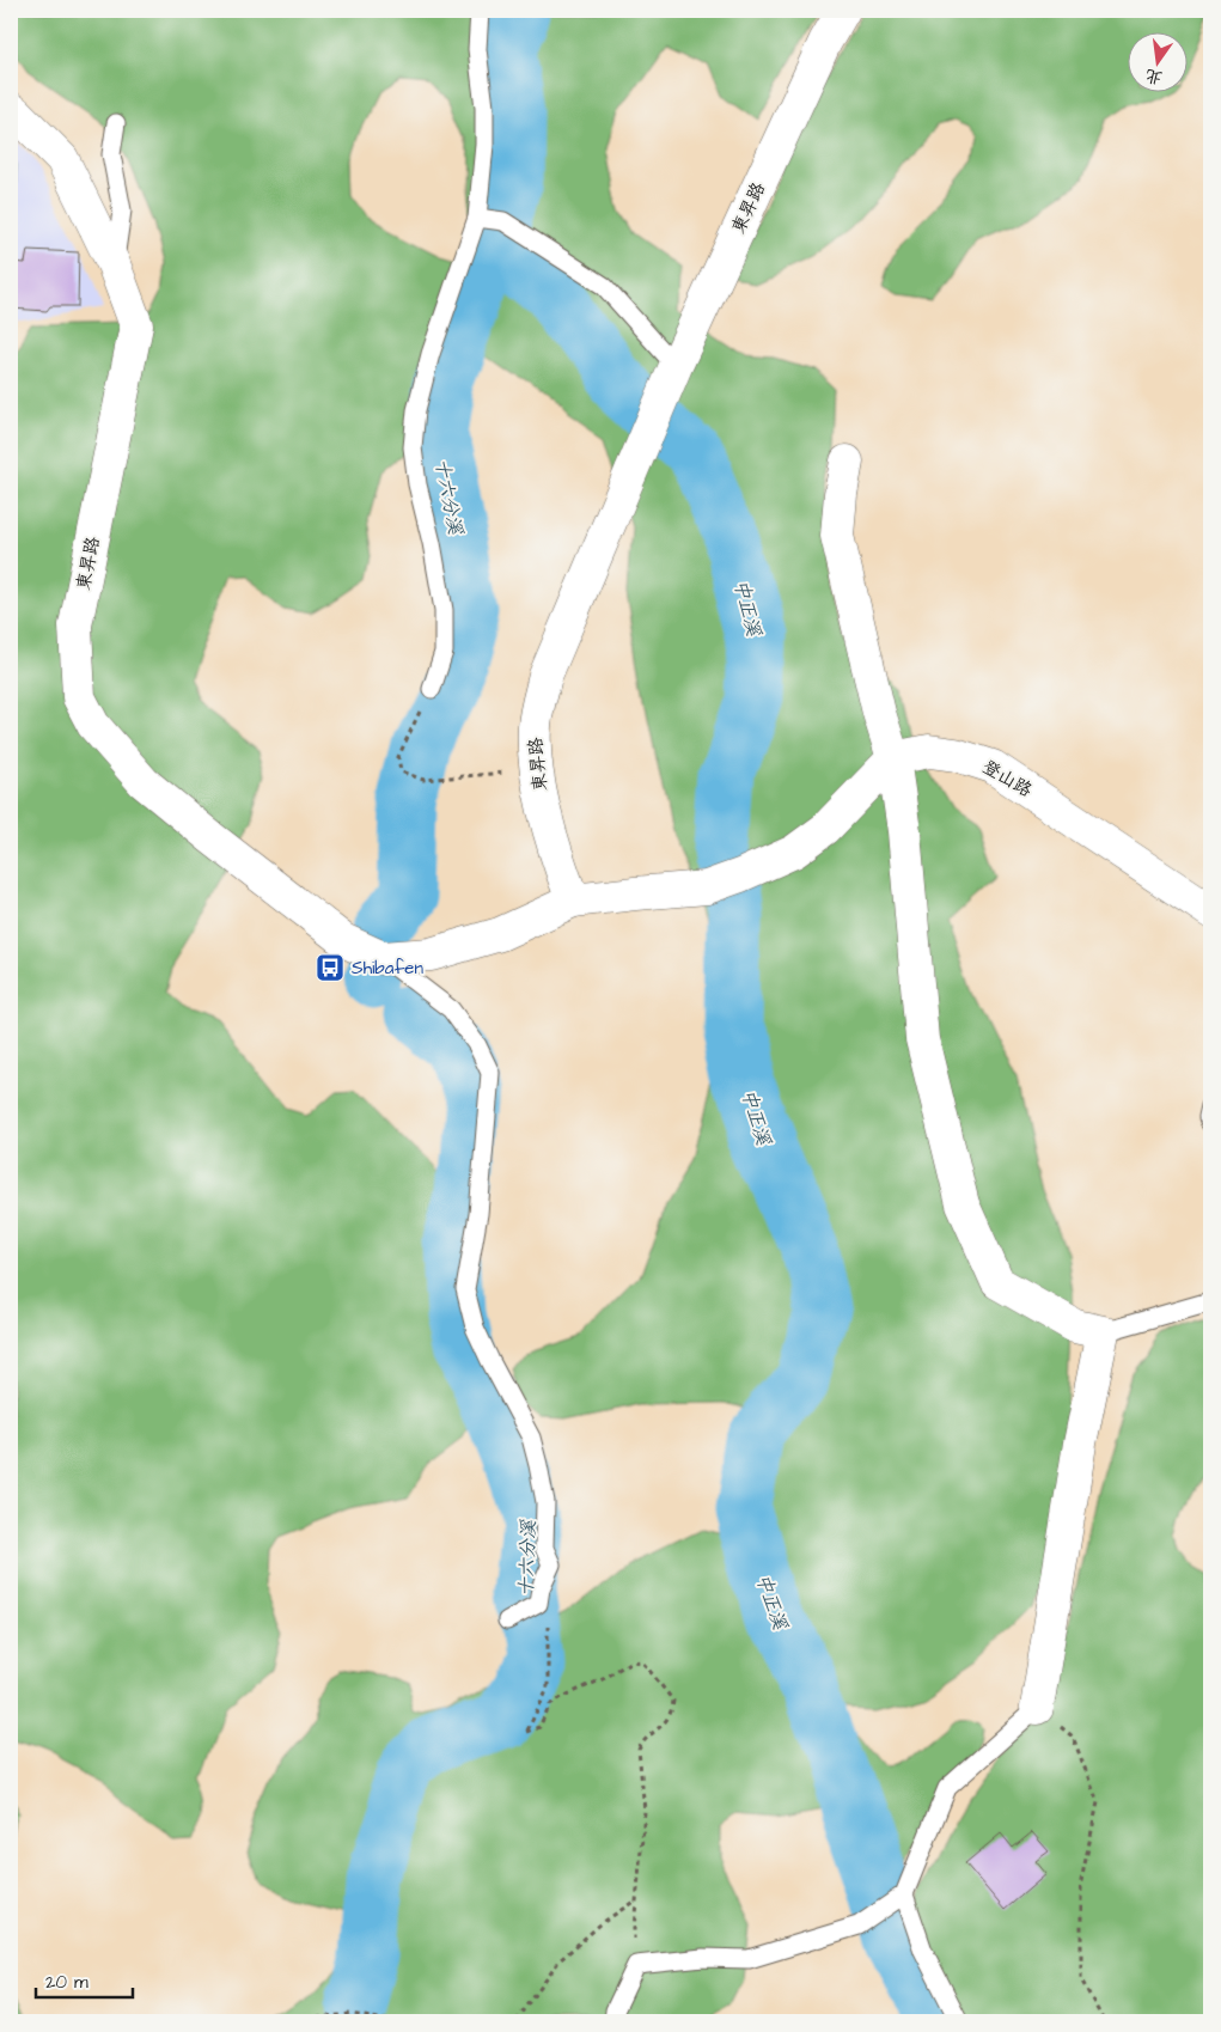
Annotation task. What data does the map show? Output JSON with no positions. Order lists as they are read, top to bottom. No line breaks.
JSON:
{"streets":{"street":["東昇路","登山路"]},"water":["十六分溪","中正溪"],"places":{"bus stop":["Shibafen"]},"scale_bar":"20 m","north":"bottom"}
